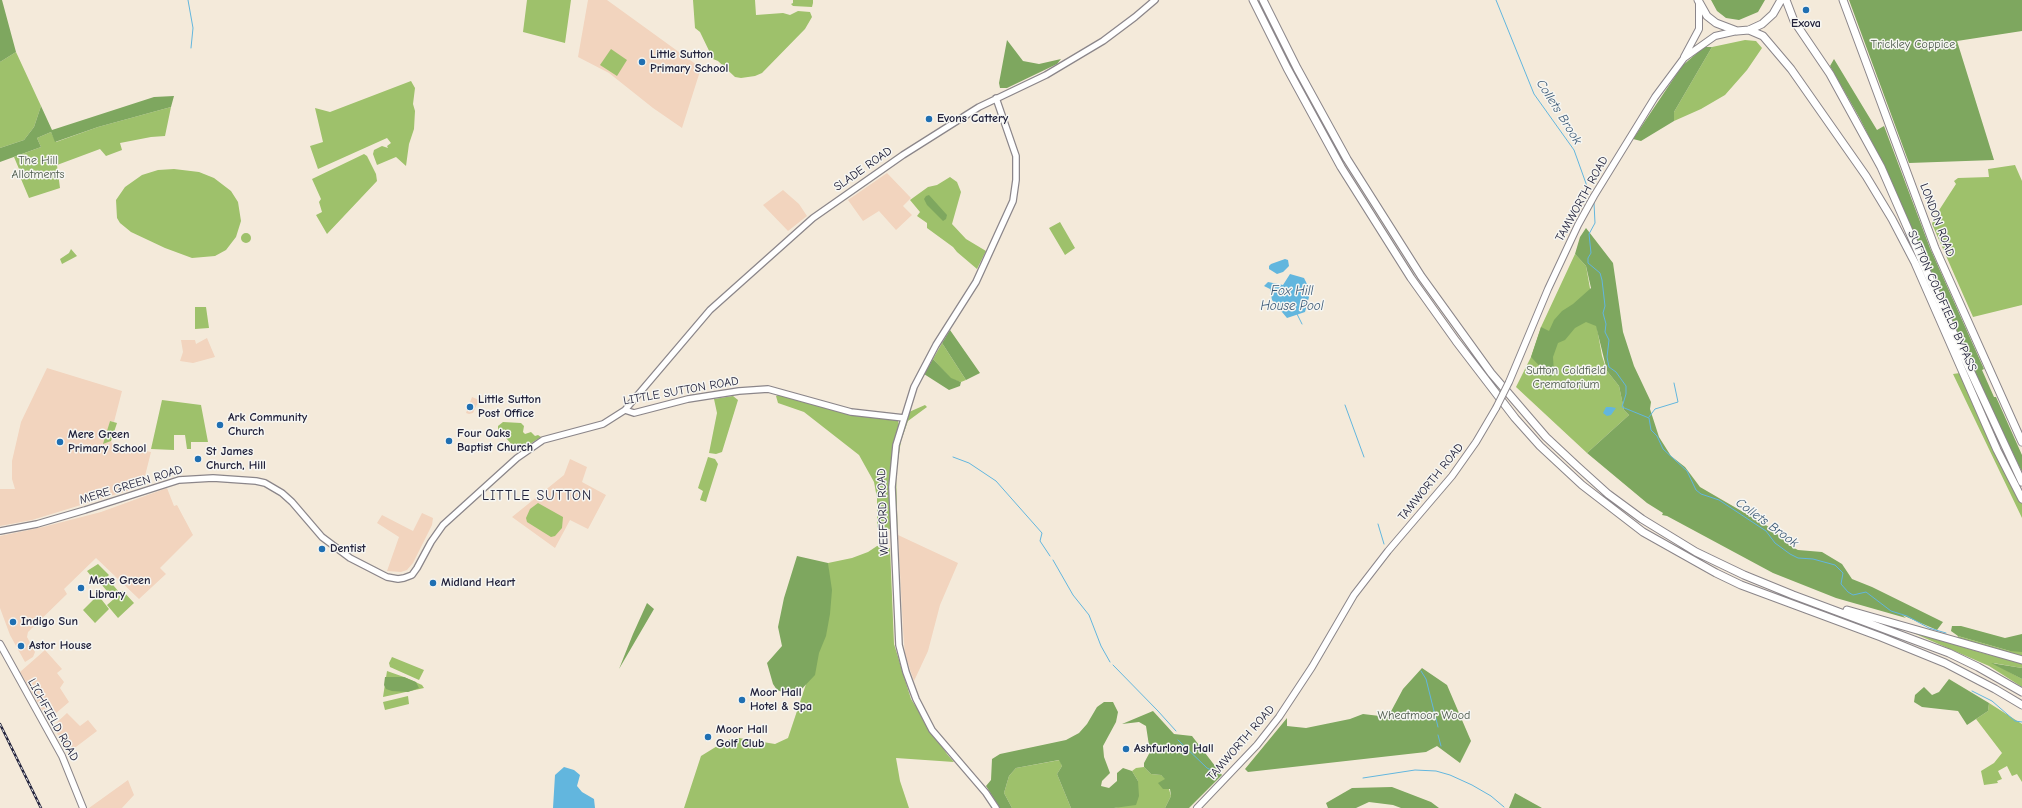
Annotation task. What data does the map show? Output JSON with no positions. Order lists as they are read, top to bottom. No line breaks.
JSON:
{"streets":{"highway":["LONDON ROAD","SUTTON COLDFIELD BYPASS"],"main road":["SLADE ROAD","TAMWORTH ROAD","LITTLE SUTTON ROAD","MERE GREEN ROAD","WEEFORD ROAD","LICHFIELD ROAD"]},"crossings":[["SLADE ROAD","LITTLE SUTTON ROAD"],["SLADE ROAD","WEEFORD ROAD"],["LITTLE SUTTON ROAD","MERE GREEN ROAD"],["LITTLE SUTTON ROAD","WEEFORD ROAD"]],"districts":["LITTLE SUTTON"],"water":["Collets Brook","Fox Hill House Pool"],"parks":["Trickley Coppice","The Hill Allotments","Sutton Coldfield Crematorium","Wheatmoor Wood"],"places":["Exova","Little Sutton Primary School","Evons Cattery","Little Sutton Post Office","Ark Community Church","Four Oaks Baptist Church","Mere Green Primary School","St James Church, Hill","Dentist","Midland Heart","Mere Green Library","Indigo Sun","Astor House","Moor Hall Hotel & Spa","Moor Hall Golf Club","Ashfurlong Hall"]}
